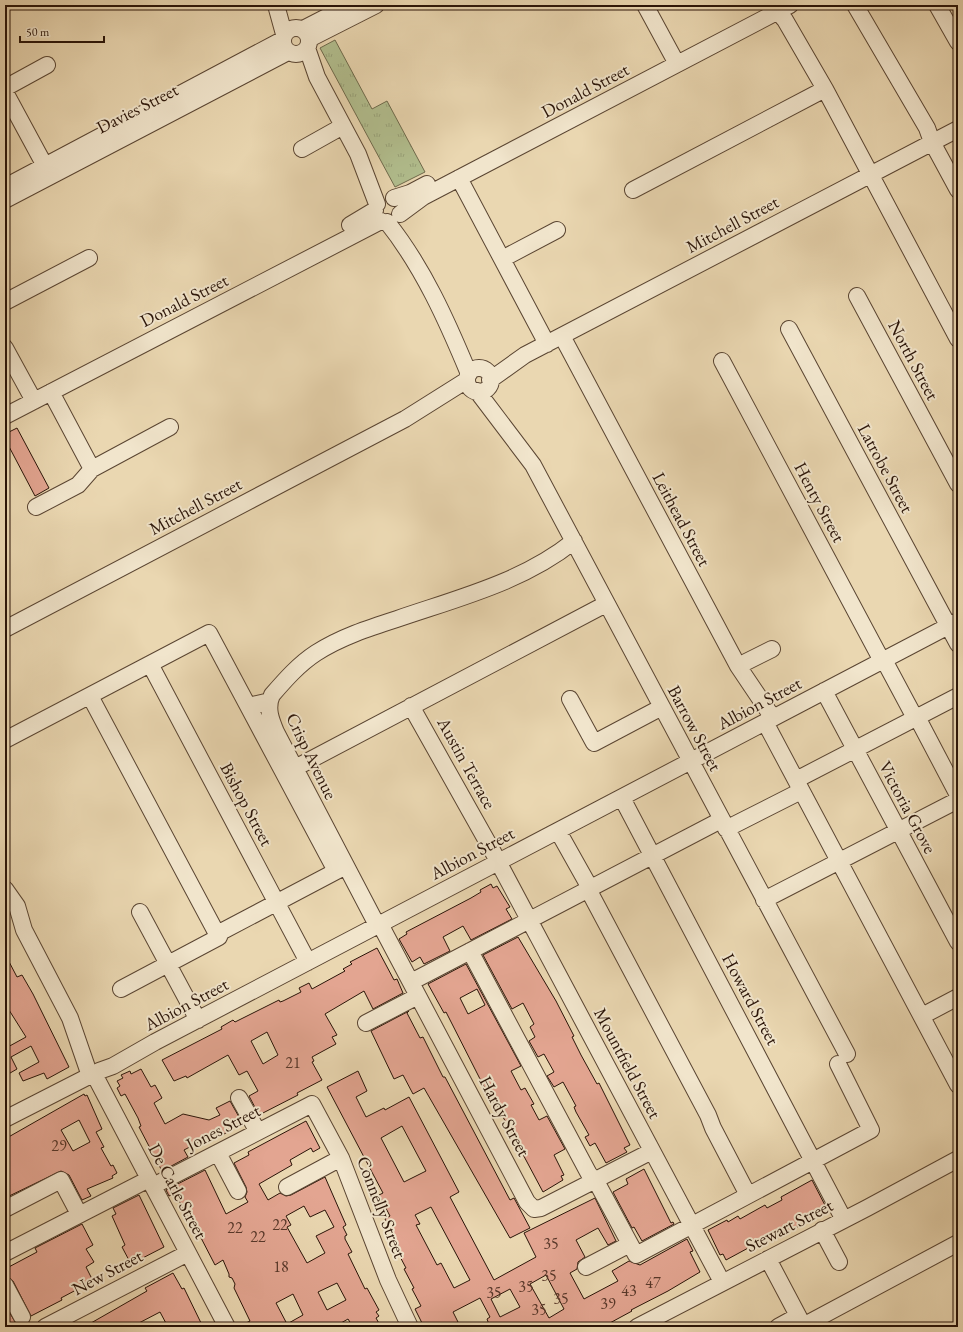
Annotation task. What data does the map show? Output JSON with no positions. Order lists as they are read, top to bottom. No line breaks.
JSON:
{"streets":{"street":["Donald Street","Davies Street","Mitchell Street","North Street","Latrobe Street","Henty Street","Leithead Street","Albion Street","Barrow Street","Crisp Avenue","Austin Terrace","Bishop Street","Victoria Grove","Howard Street","Mountfield Street","Hardy Street","Jones Street","De Carle Street","Connelly Street","Stewart Street","New Street"]},"crossings":[["Donald Street","Barrow Street"],["Davies Street","Barrow Street"],["Mitchell Street","Leithead Street"],["Mitchell Street","Barrow Street"],["Latrobe Street","Albion Street"],["Henty Street","Albion Street"],["Leithead Street","Albion Street"],["Albion Street","Barrow Street"],["Albion Street","Crisp Avenue"],["Albion Street","Austin Terrace"],["Albion Street","Bishop Street"],["Albion Street","Victoria Grove"],["Albion Street","Howard Street"],["Albion Street","Mountfield Street"],["Albion Street","Hardy Street"],["Albion Street","De Carle Street"],["Barrow Street","Crisp Avenue"],["Barrow Street","Howard Street"],["Crisp Avenue","Hardy Street"],["Austin Terrace","Mountfield Street"],["Howard Street","Stewart Street"],["Mountfield Street","Hardy Street"],["Mountfield Street","Stewart Street"],["Jones Street","De Carle Street"],["Jones Street","Connelly Street"],["De Carle Street","New Street"]],"house_numbers":["21","29","22","22","22","35","18","35","47","35","43","35","35","39","35"],"scale_bar":"50 m"}
